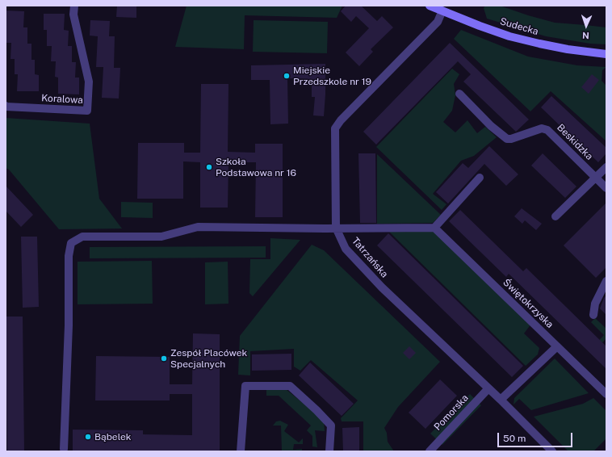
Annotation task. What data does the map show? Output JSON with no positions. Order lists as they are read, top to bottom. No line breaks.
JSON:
{"streets":{"street":["Sudecka","Koralowa","Beskidzka","Tatrzańska","Świętokrzyska","Pomorska"]},"crossings":[["Sudecka","Tatrzańska"],["Tatrzańska","Pomorska"]],"places":["Miejskie Przedszkole nr 19","Szkoła Podstawowa nr 16","Zespół Placówek Specjalnych","Bąbelek"],"scale_bar":"50 m","north":"bottom"}
